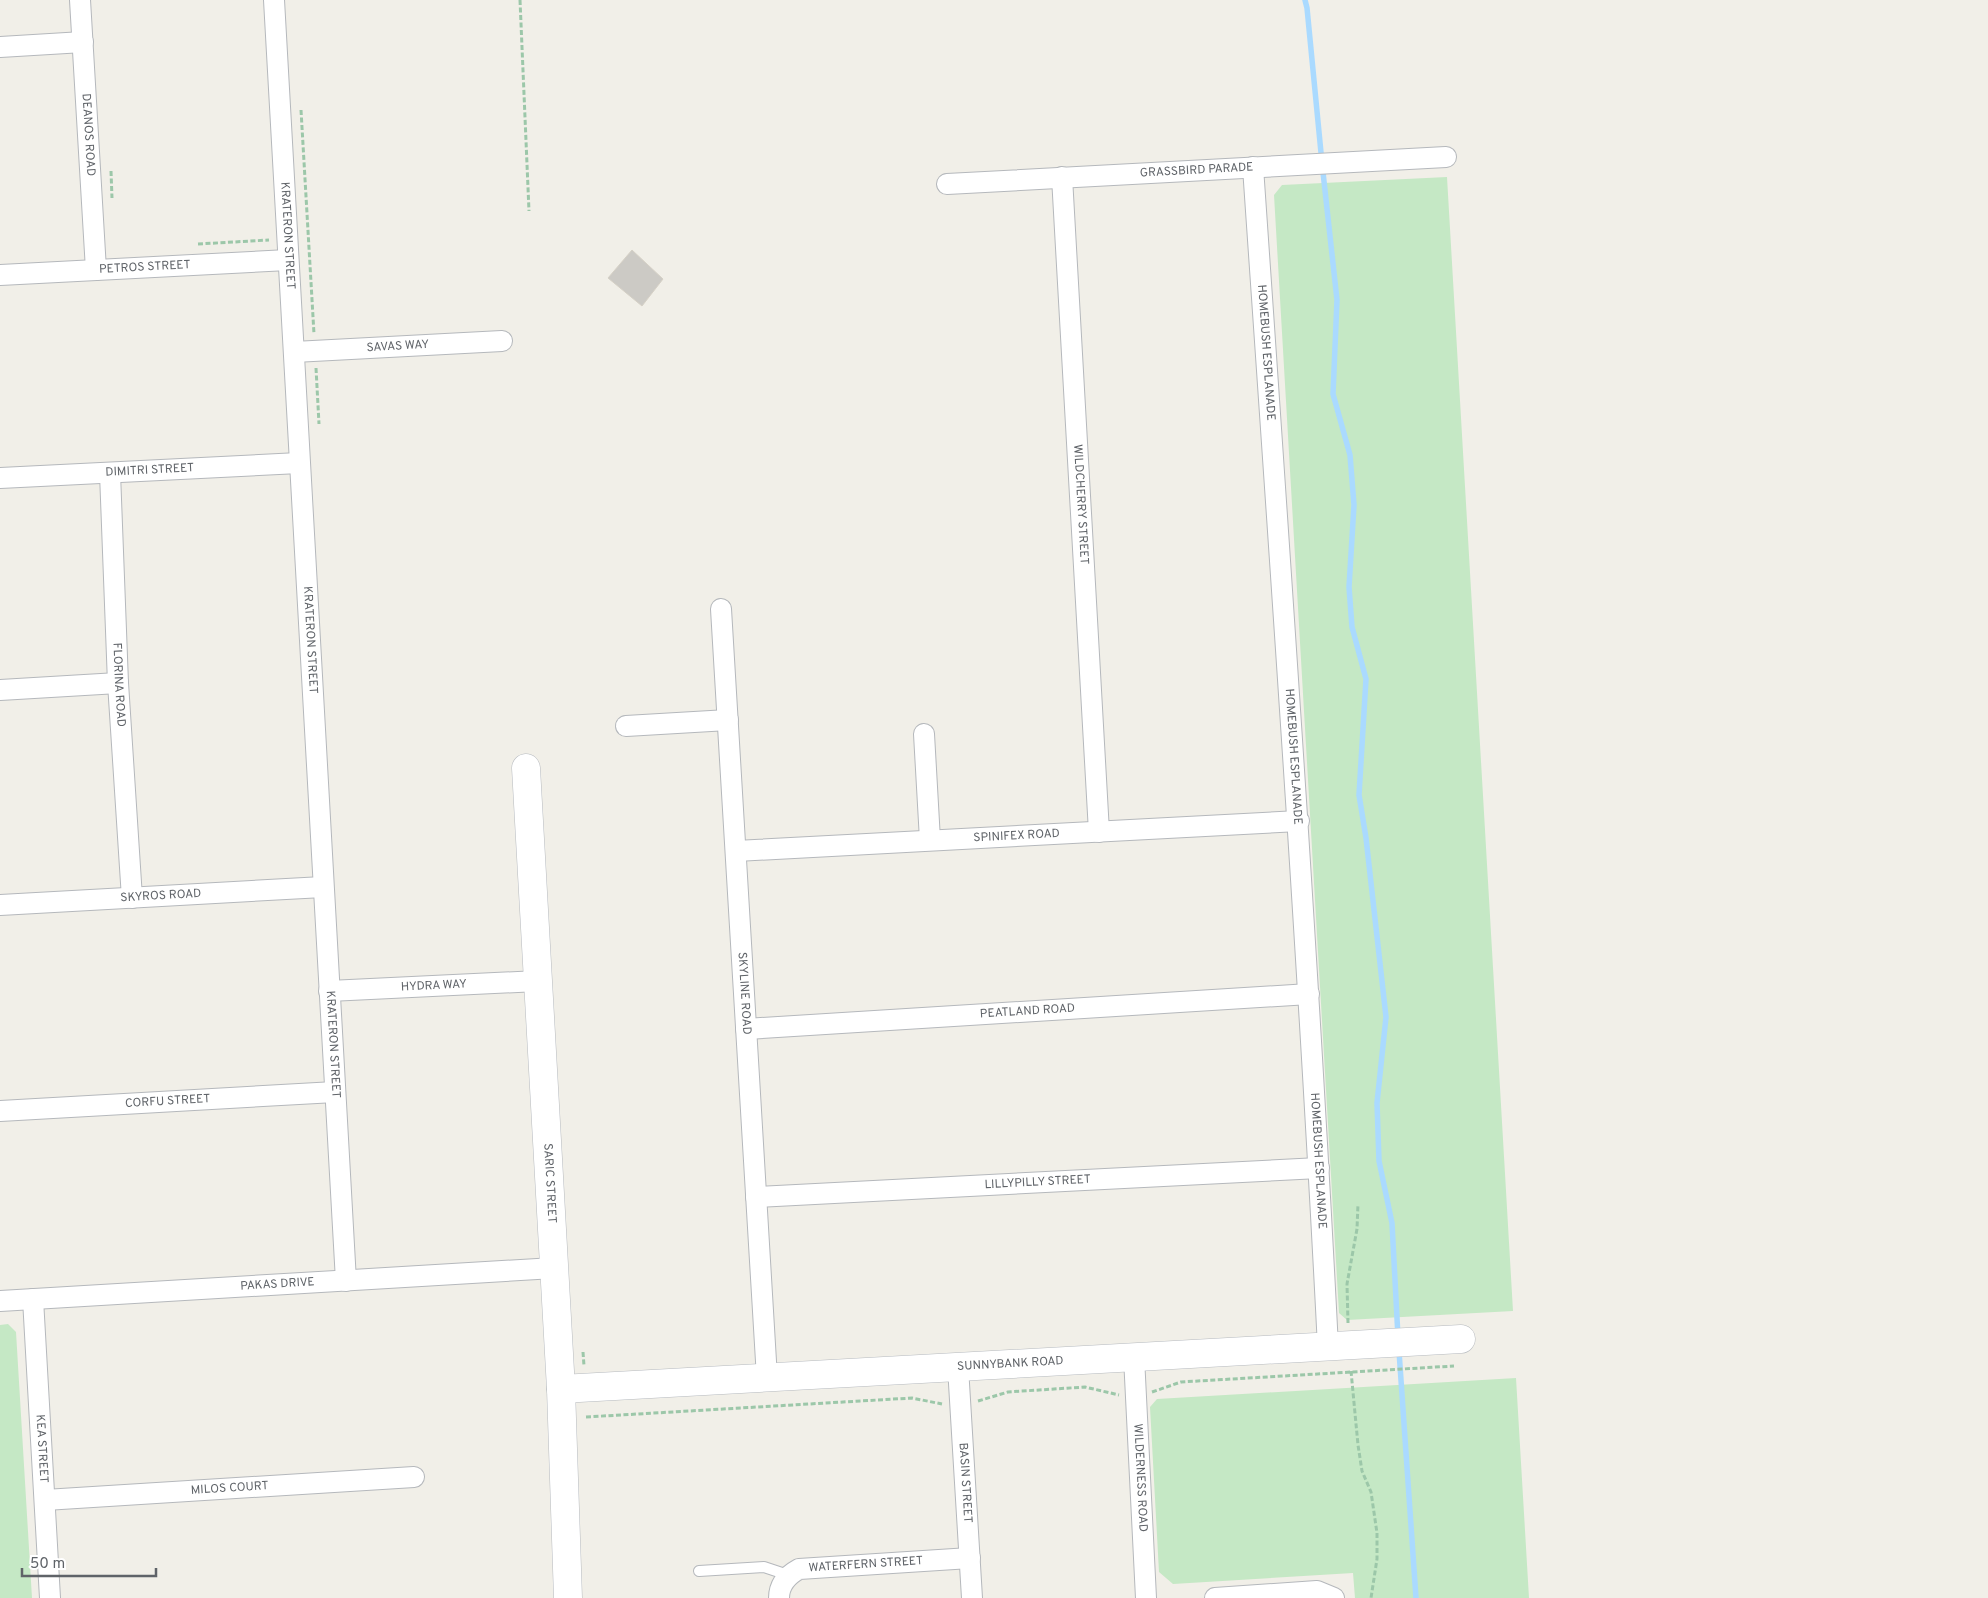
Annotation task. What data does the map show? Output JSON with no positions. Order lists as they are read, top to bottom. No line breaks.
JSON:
{"streets":{"street":["DEANOS ROAD","GRASSBIRD PARADE","KRATERON STREET","PETROS STREET","SAVAS WAY","HOMEBUSH ESPLANADE","DIMITRI STREET","WILDCHERRY STREET","FLORINA ROAD","SPINIFEX ROAD","SKYROS ROAD","HYDRA WAY","SKYLINE ROAD","PEATLAND ROAD","CORFU STREET","SARIC STREET","LILLYPILLY STREET","PAKAS DRIVE","SUNNYBANK ROAD","KEA STREET","WILDERNESS ROAD","BASIN STREET","MILOS COURT","WATERFERN STREET"]},"crossings":[["DEANOS ROAD","PETROS STREET"],["GRASSBIRD PARADE","HOMEBUSH ESPLANADE"],["GRASSBIRD PARADE","WILDCHERRY STREET"],["KRATERON STREET","PETROS STREET"],["KRATERON STREET","SAVAS WAY"],["KRATERON STREET","DIMITRI STREET"],["KRATERON STREET","SKYROS ROAD"],["KRATERON STREET","HYDRA WAY"],["KRATERON STREET","CORFU STREET"],["KRATERON STREET","PAKAS DRIVE"],["HOMEBUSH ESPLANADE","SPINIFEX ROAD"],["HOMEBUSH ESPLANADE","PEATLAND ROAD"],["HOMEBUSH ESPLANADE","LILLYPILLY STREET"],["HOMEBUSH ESPLANADE","SUNNYBANK ROAD"],["DIMITRI STREET","FLORINA ROAD"],["WILDCHERRY STREET","SPINIFEX ROAD"],["FLORINA ROAD","SKYROS ROAD"],["SPINIFEX ROAD","SKYLINE ROAD"],["HYDRA WAY","SARIC STREET"],["SKYLINE ROAD","PEATLAND ROAD"],["SKYLINE ROAD","LILLYPILLY STREET"],["SKYLINE ROAD","SUNNYBANK ROAD"],["SARIC STREET","PAKAS DRIVE"],["SARIC STREET","SUNNYBANK ROAD"],["PAKAS DRIVE","KEA STREET"],["SUNNYBANK ROAD","WILDERNESS ROAD"],["SUNNYBANK ROAD","BASIN STREET"],["KEA STREET","MILOS COURT"],["BASIN STREET","WATERFERN STREET"]],"scale_bar":"50 m"}
